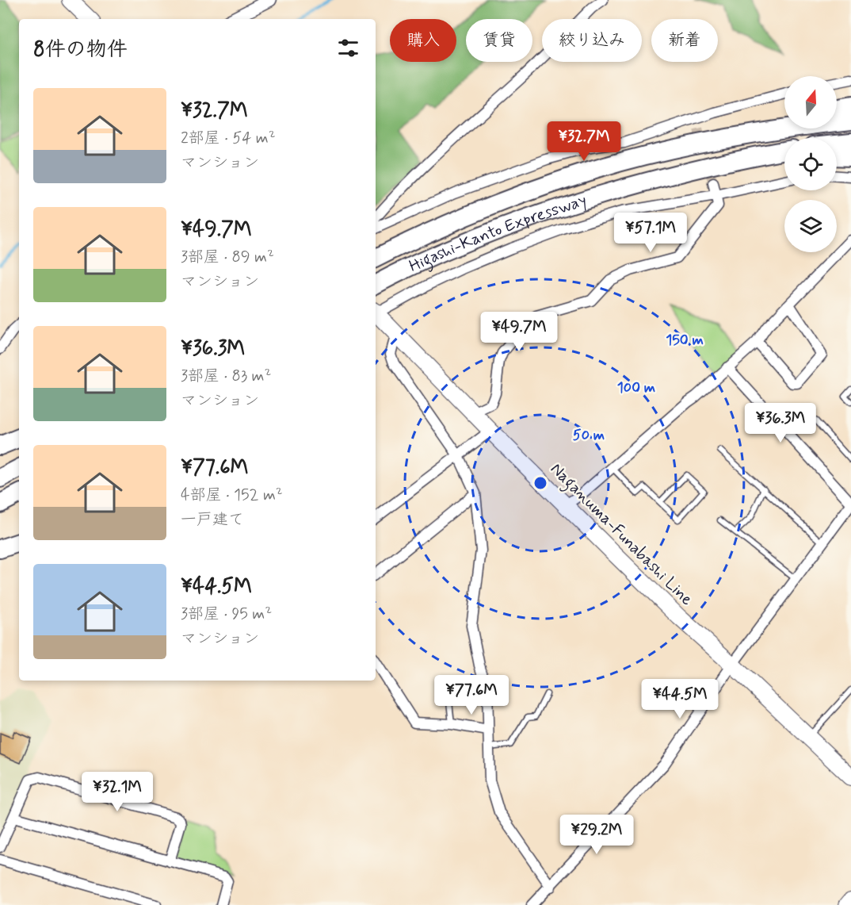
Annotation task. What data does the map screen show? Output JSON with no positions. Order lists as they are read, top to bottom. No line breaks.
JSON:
{"streets":{"highway":["Higashi-Kanto Expressway"],"main road":["Naganuma-Funabashi Line"]},"north":"top","page":{"chip":["購入","賃貸","絞り込み","新着"],"heading":"8件の物件","list":[{"name":"¥32.7M","note":"2部屋 · 54 m² · マンション"},{"name":"¥49.7M","note":"3部屋 · 89 m² · マンション"},{"name":"¥36.3M","note":"3部屋 · 83 m² · マンション"},{"name":"¥77.6M","note":"4部屋 · 152 m² · 一戸建て"},{"name":"¥44.5M","note":"3部屋 · 95 m² · マンション"}],"price":["¥32.7M","¥57.1M","¥49.7M","¥36.3M","¥77.6M","¥44.5M","¥32.1M","¥29.2M"]},"rings":["150 m","100 m","50 m"]}
